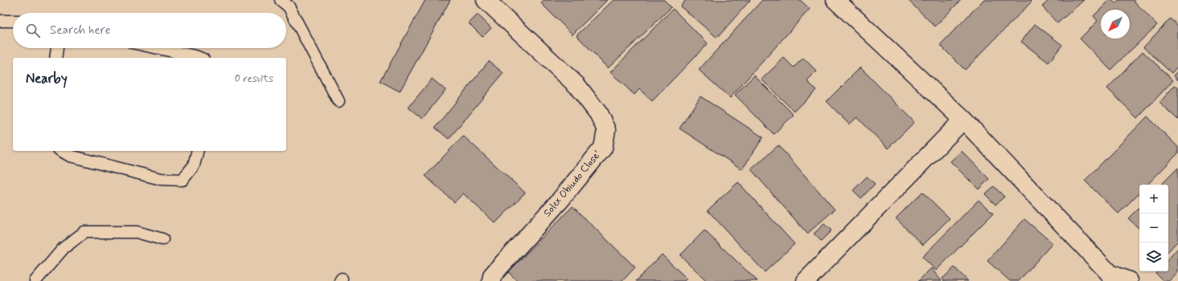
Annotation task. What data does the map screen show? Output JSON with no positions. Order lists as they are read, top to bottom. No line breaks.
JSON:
{"streets":{"street":["Solex Obiudo Close'"]},"north":"bottom left","page":{"search":"Search here","heading":["Nearby","0 results"],"map_buttons":["+","−"]}}
